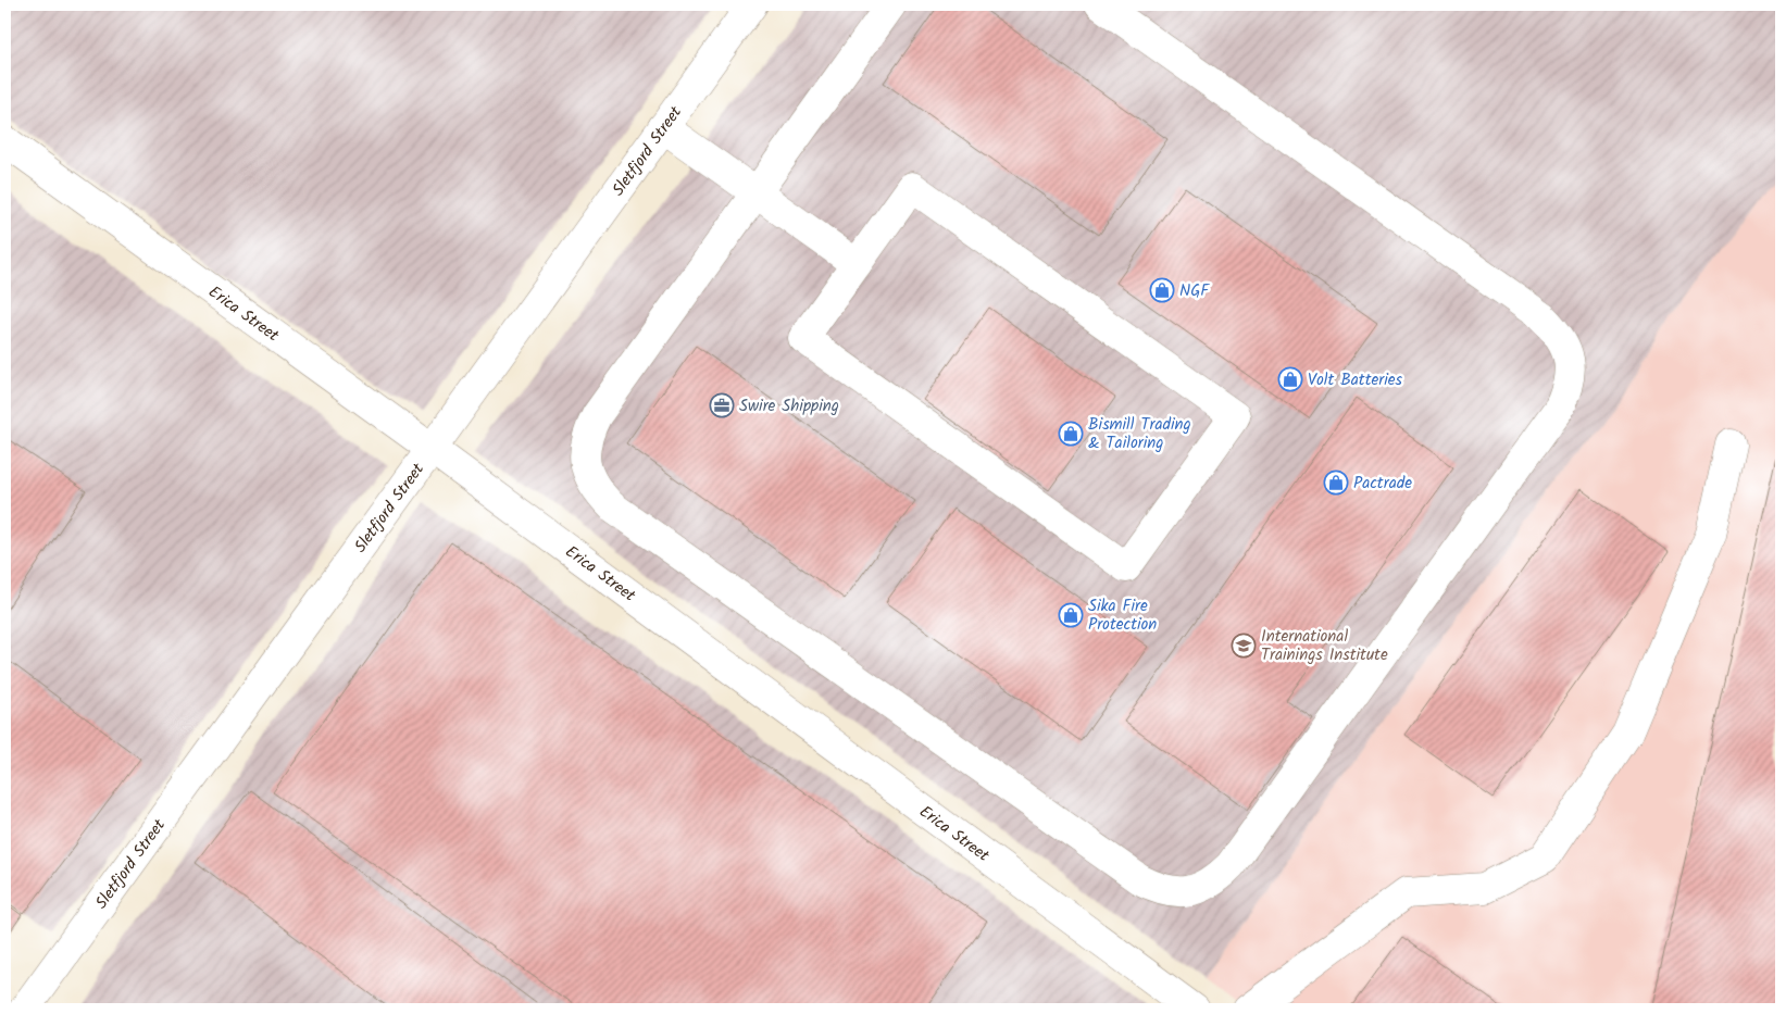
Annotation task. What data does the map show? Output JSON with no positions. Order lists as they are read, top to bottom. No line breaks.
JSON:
{"streets":{"street":["Sletfjord Street","Erica Street"]},"crossings":[["Sletfjord Street","Erica Street"]],"places":{"shop":["NGF","Volt Batteries","Bismill Trading & Tailoring","Pactrade","Sika Fire Protection"],"office":["Swire Shipping"],"school or university":["International Trainings Institute"]}}
